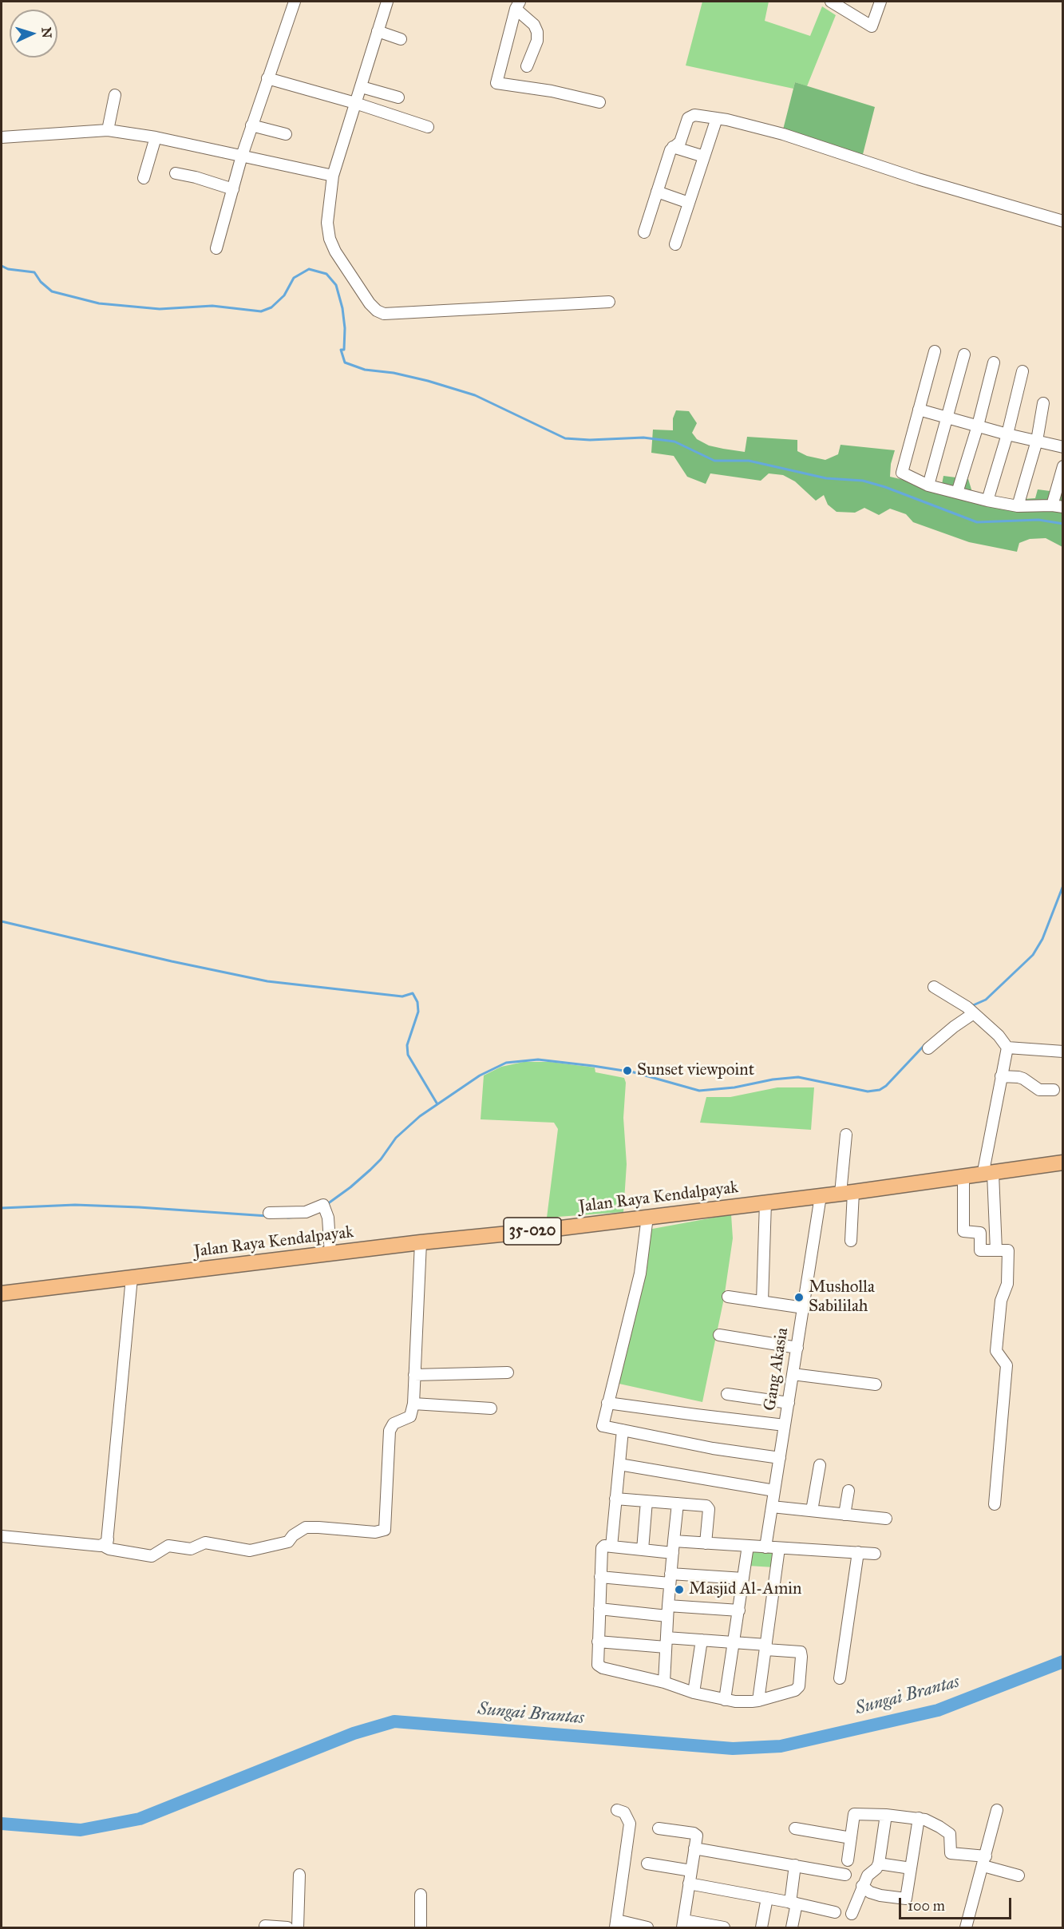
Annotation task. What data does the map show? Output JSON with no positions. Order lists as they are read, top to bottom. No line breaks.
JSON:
{"streets":{"main road":["Jalan Raya Kendalpayak","35-020"],"street":["Gang Akasia"]},"crossings":[["Jalan Raya Kendalpayak","Gang Akasia"]],"water":["Sungai Brantas"],"places":["Sunset viewpoint","Musholla Sabililah","Masjid Al-Amin"],"scale_bar":"100 m","north":"right"}
